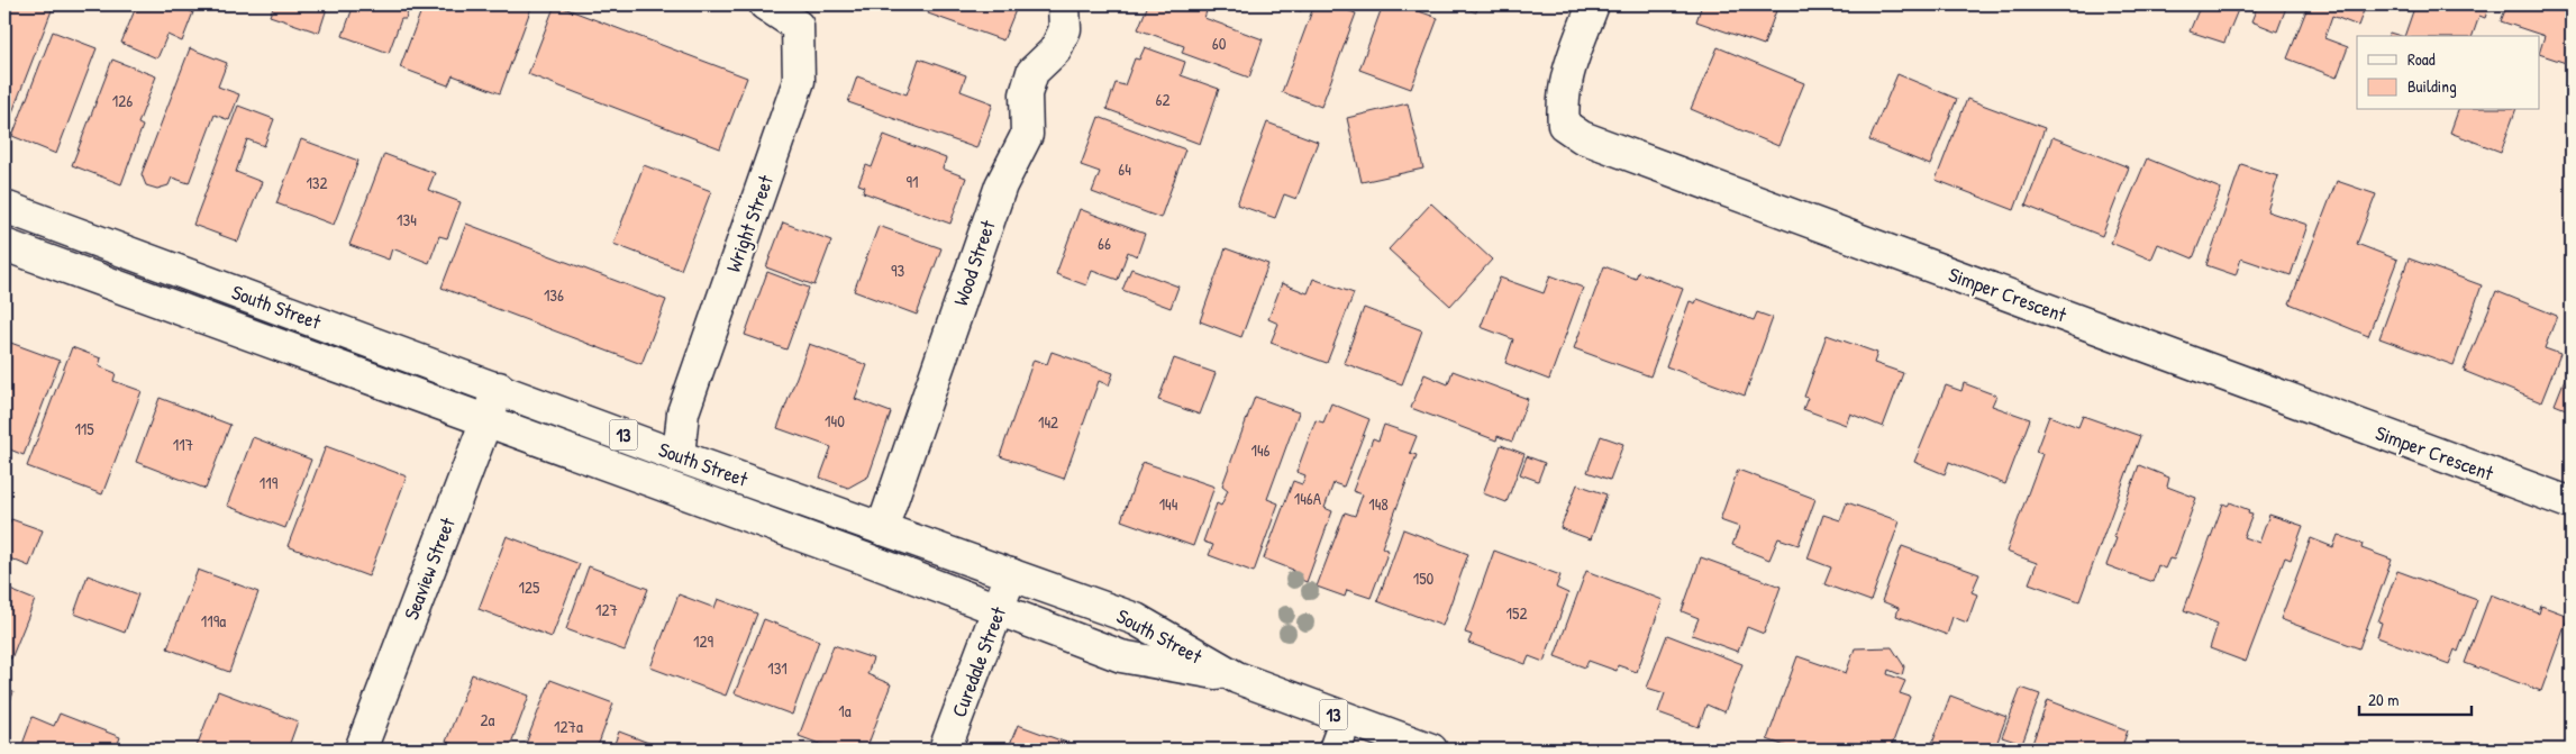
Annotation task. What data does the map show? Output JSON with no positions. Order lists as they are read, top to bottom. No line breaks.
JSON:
{"streets":{"street":["Wright Street","Wood Street","Simper Crescent","South Street","13","Seaview Street","Curedale Street"]},"crossings":[["Wright Street","South Street"],["Wood Street","South Street"],["South Street","Seaview Street"],["South Street","Curedale Street"]],"house_numbers":["60","62","126","64","91","132","134","66","93","136","140","142","115","117","146","119","146A","144","148","150","125","127","152","119a","129","131","1a","2a","127a"],"legend":["Road","Building"],"scale_bar":"20 m"}
